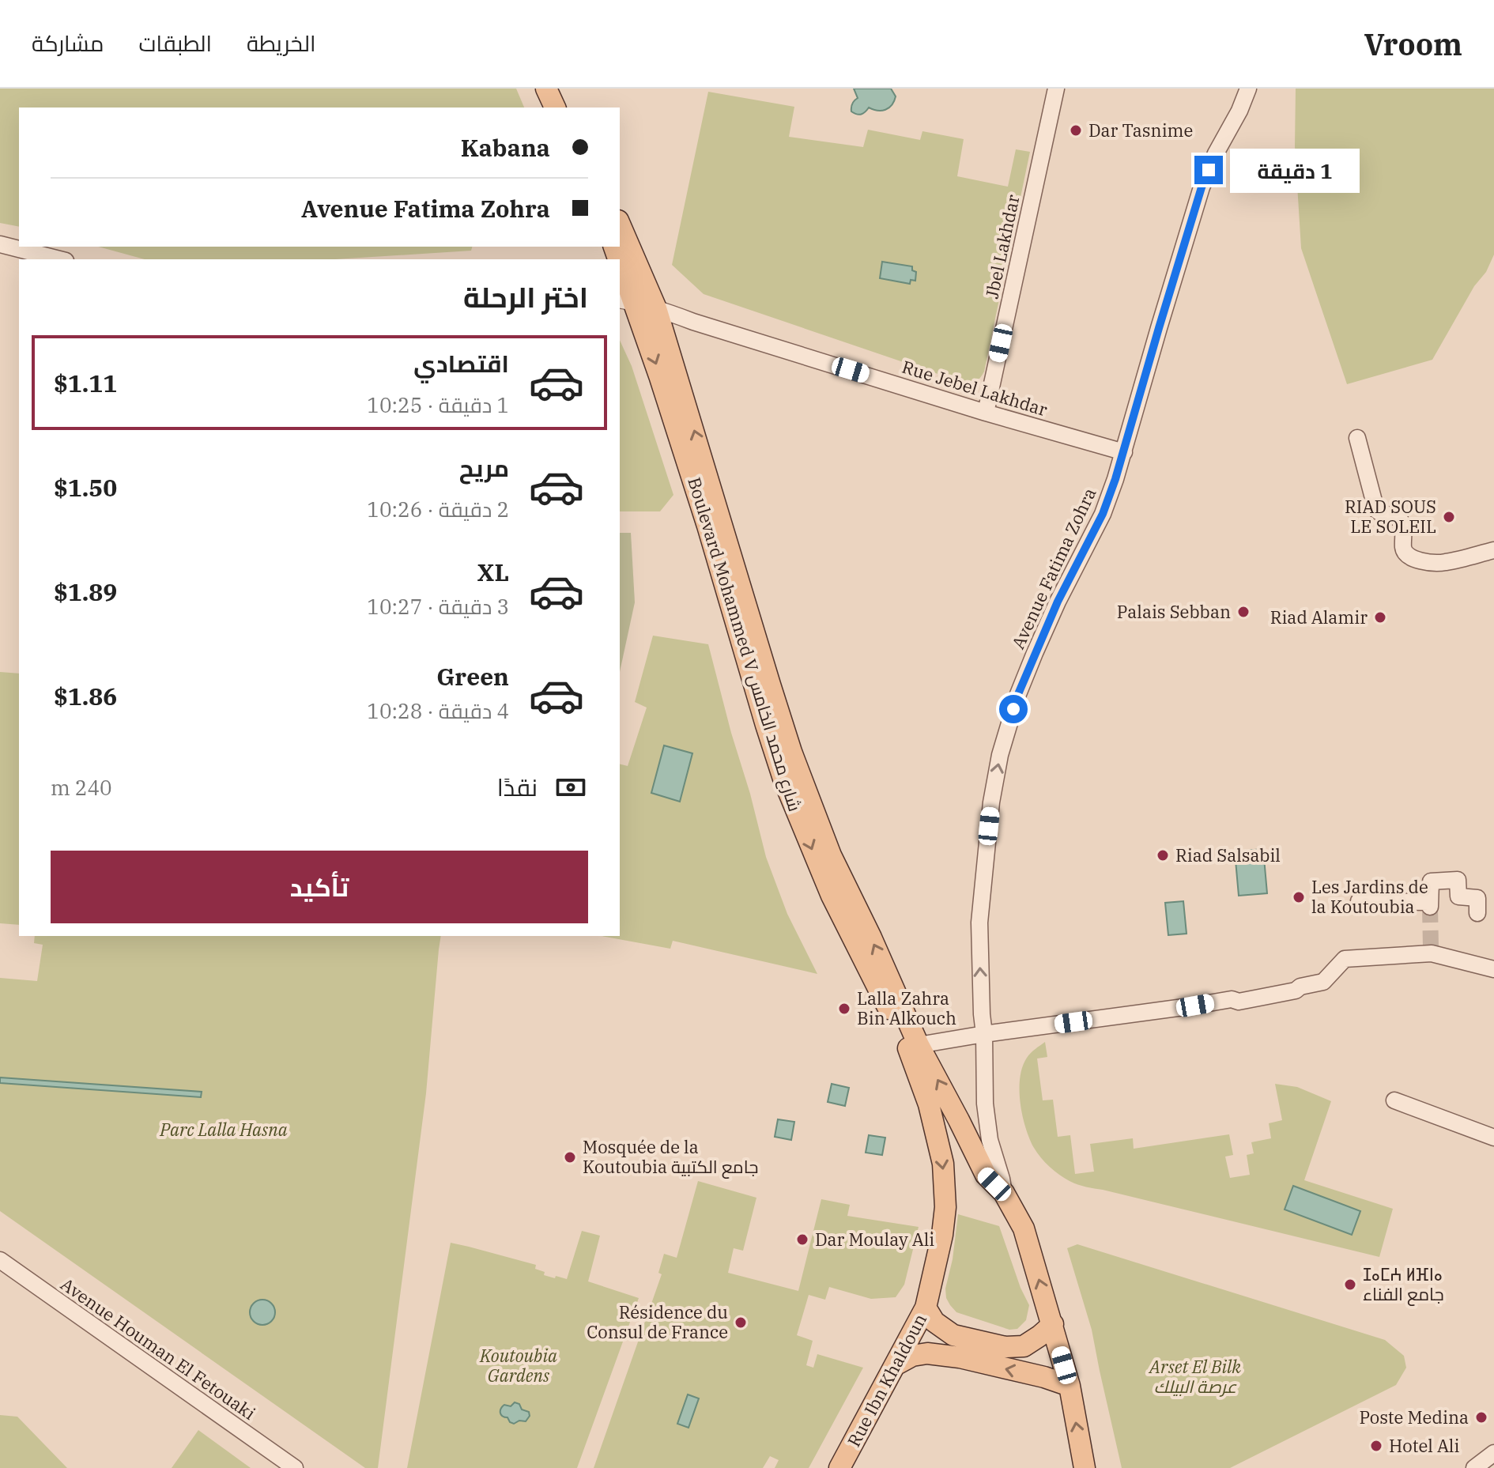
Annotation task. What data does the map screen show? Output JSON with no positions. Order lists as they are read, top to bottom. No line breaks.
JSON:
{"streets":{"main road":["Boulevard Mohammed V شارع محمد الخامس","Rue Ibn Khaldoun"],"street":["Jbel Lakhdar","Rue Jebel Lakhdar","Avenue Fatima Zohra","Avenue Houman El Fetouaki"]},"crossings":[["Jbel Lakhdar","Rue Jebel Lakhdar"],["Rue Jebel Lakhdar","Avenue Fatima Zohra"],["Rue Jebel Lakhdar","Boulevard Mohammed V شارع محمد الخامس"],["Avenue Fatima Zohra","Boulevard Mohammed V شارع محمد الخامس"],["Boulevard Mohammed V شارع محمد الخامس","Rue Ibn Khaldoun"]],"one_way":["Avenue Fatima Zohra","Rue Ibn Khaldoun"],"parks":["Parc Lalla Hasna","Koutoubia Gardens","Arset El Bilk عرصة البيلك"],"places":["Dar Tasnime","RIAD SOUS LE SOLEIL","Palais Sebban","Riad Alamir","Riad Salsabil","Les Jardins de la Koutoubia","Lalla Zahra Bin Alkouch","Mosquée de la Koutoubia جامع الكتبية","Dar Moulay Ali","ⵊⴰⵎⵄ ⵍⴼⵏⴰ جامع الفناء","Résidence du Consul de France","Poste Medina","Hotel Ali"],"page":{"header":"Vroom","nav":["الخريطة","الطبقات","مشاركة"],"banner":["Kabana","Avenue Fatima Zohra"],"bubble":"1 دقيقة","heading":"اختر الرحلة","list":[{"name":"اقتصادي","note":"1 دقيقة · 10:25","value":"$1.11"},{"name":"مريح","note":"2 دقيقة · 10:26","value":"$1.50"},{"name":"XL","note":"3 دقيقة · 10:27","value":"$1.89"},{"name":"Green","note":"4 دقيقة · 10:28","value":"$1.86"}],"pay":["نقدًا","240 m"],"buttons":"تأكيد"}}
